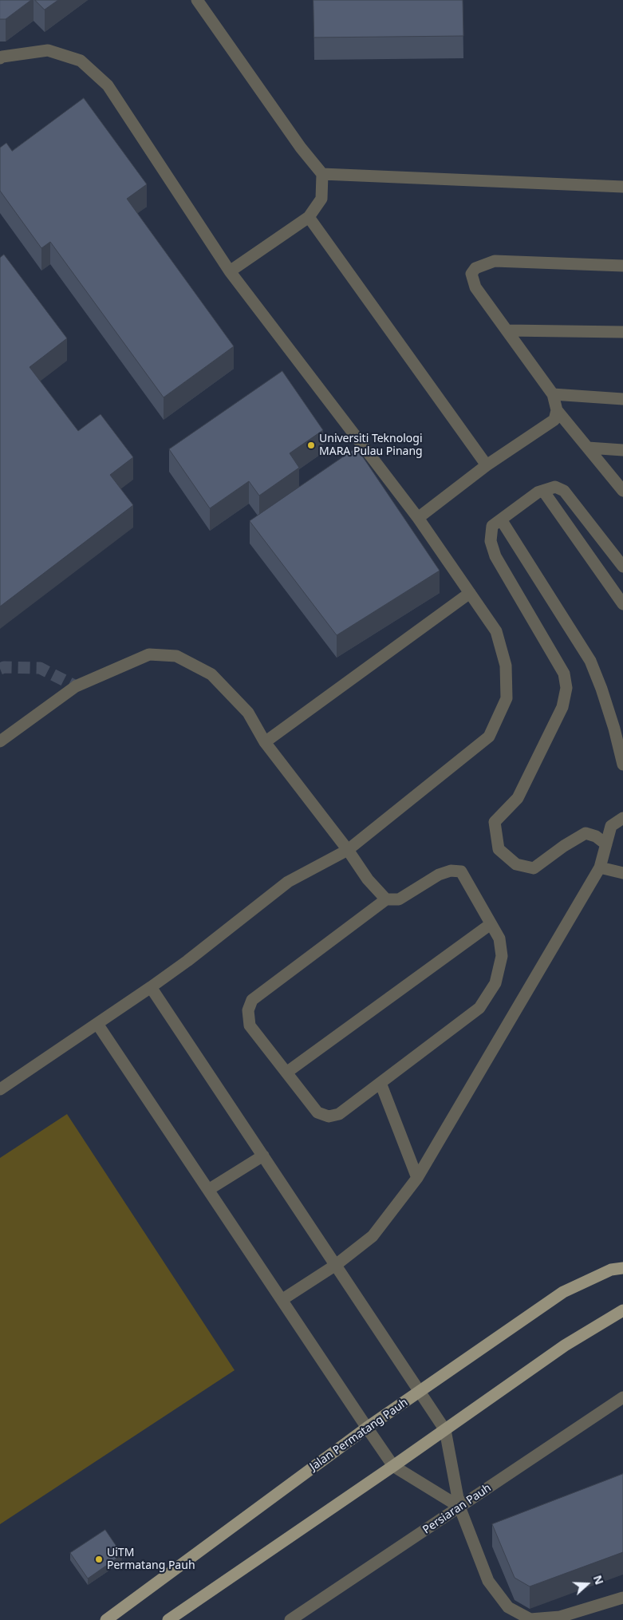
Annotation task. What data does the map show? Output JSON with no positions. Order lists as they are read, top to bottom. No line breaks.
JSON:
{"streets":{"main road":["Jalan Permatang Pauh"],"street":["Persiaran Pauh"]},"places":["Universiti Teknologi MARA Pulau Pinang","UiTM Permatang Pauh"],"north":"right"}
